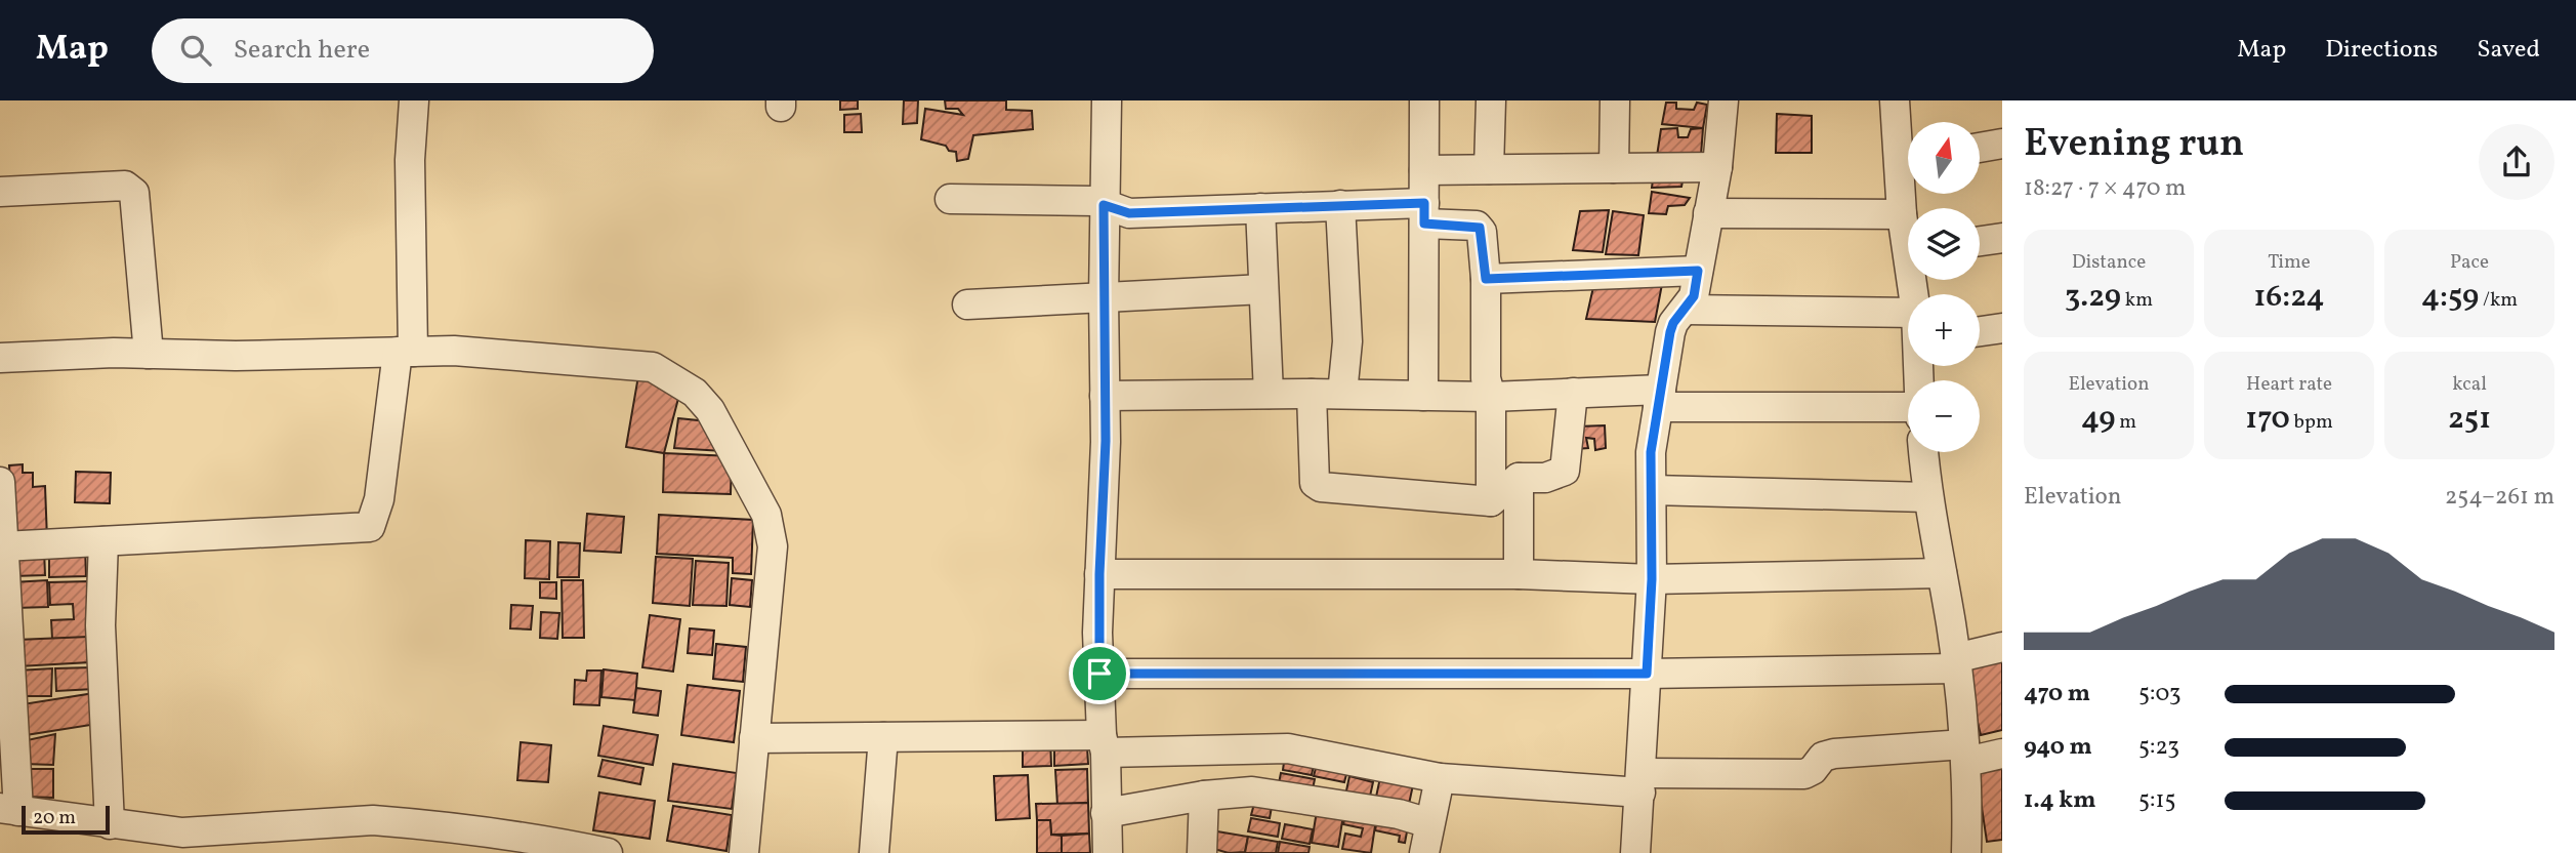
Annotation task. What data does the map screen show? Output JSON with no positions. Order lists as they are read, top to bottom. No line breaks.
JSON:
{"scale_bar":"20 m","north":"top","page":{"header":"Map","search":"Search here","nav":["Map","Directions","Saved"],"heading":["Evening run","18:27 · 7 × 470 m"],"map_buttons":["+","−"],"stats":[["Distance","3.29 km"],["Time","16:24"],["Pace","4:59 /km"],["Elevation","49 m"],["Heart rate","170 bpm"],["kcal","251"]],"chart":["Elevation","254–261 m"],"list":[{"name":"470 m","note":"5:03"},{"name":"940 m","note":"5:23"},{"name":"1.4 km","note":"5:15"}],"scale":"20 m"}}
